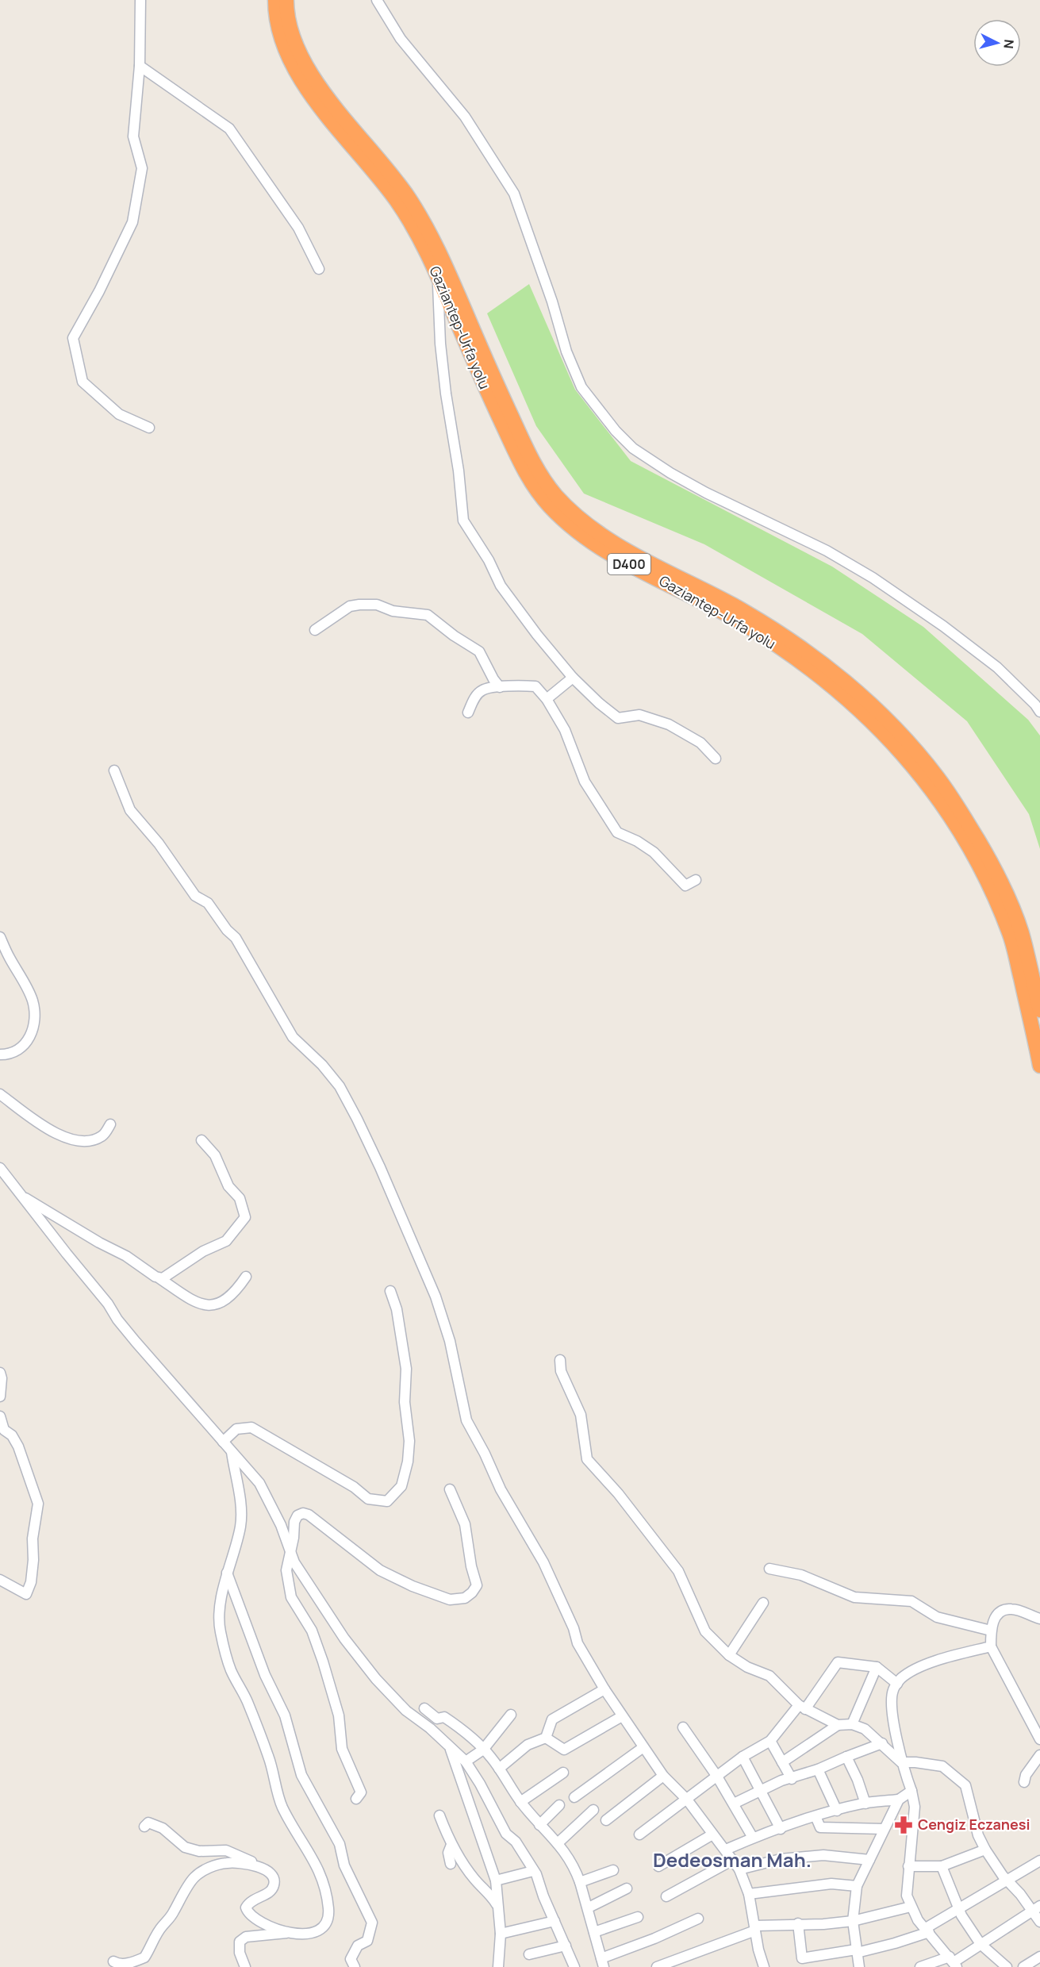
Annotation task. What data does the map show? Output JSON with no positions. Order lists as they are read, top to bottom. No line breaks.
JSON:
{"streets":{"highway":["Gaziantep-Urfa yolu","D400"]},"districts":["Dedeosman Mah."],"places":{"pharmacy":["Cengiz Eczanesi"]},"north":"right"}
